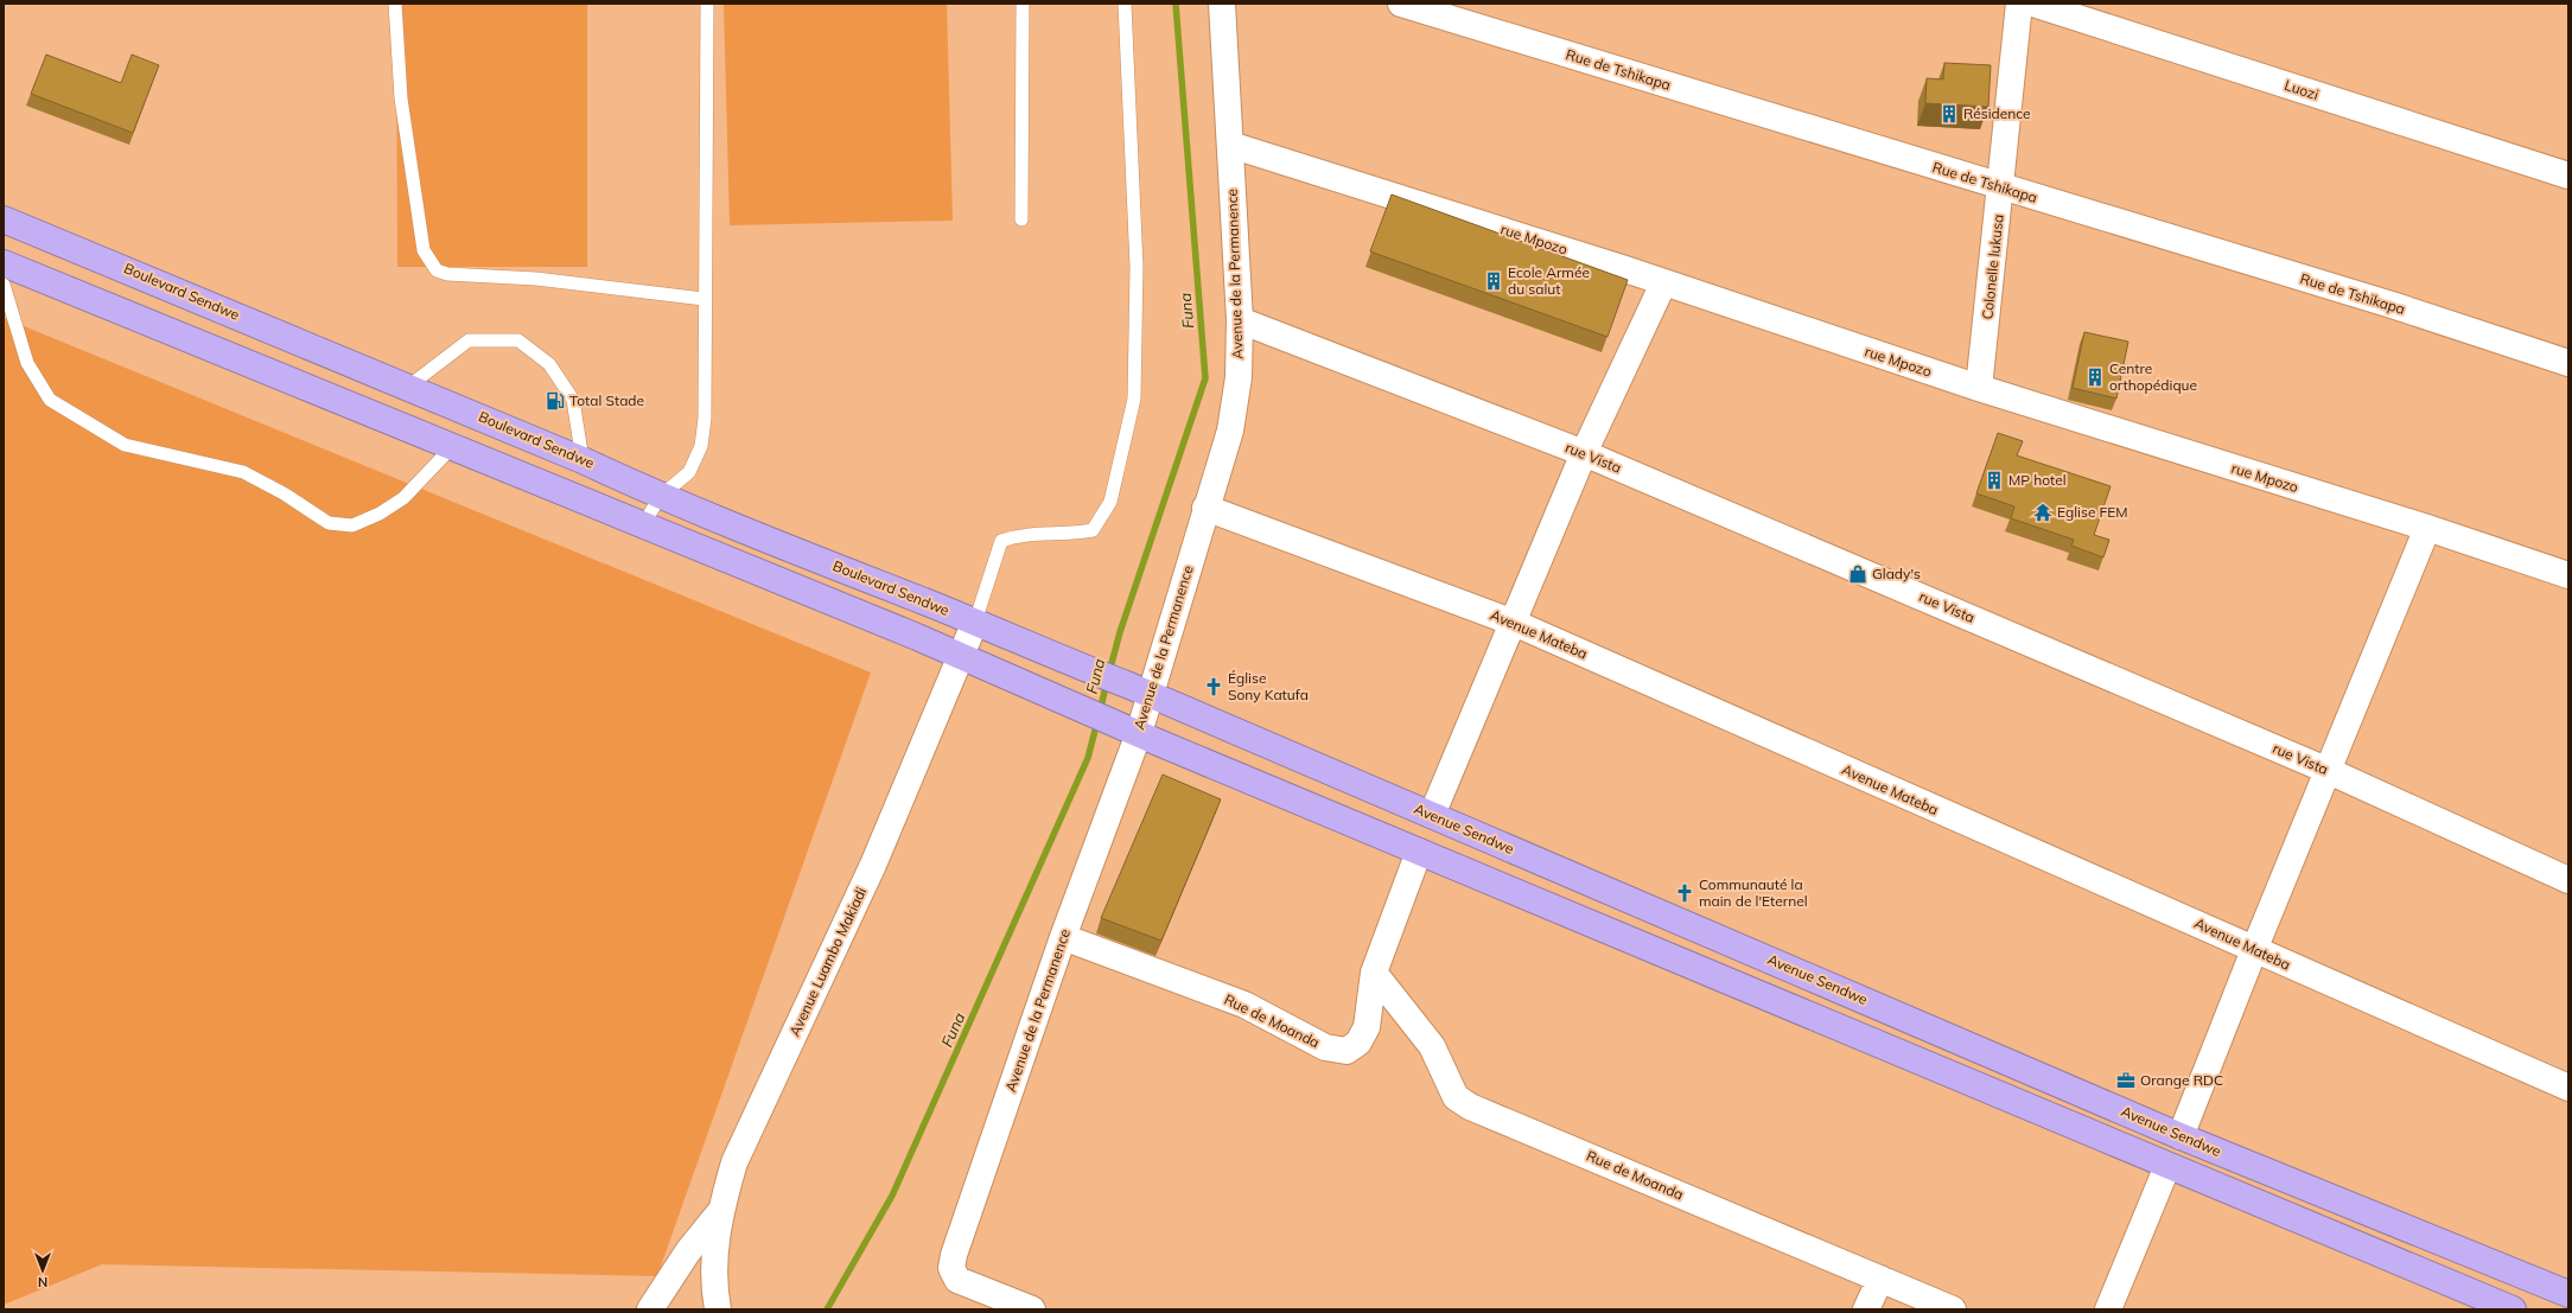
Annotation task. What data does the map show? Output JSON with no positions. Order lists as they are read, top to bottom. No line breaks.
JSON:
{"streets":{"highway":["Boulevard Sendwe","Avenue Sendwe"],"street":["Rue de Tshikapa","Luozi","rue Mpozo","Colonelle lukusa","Avenue de la Permanence","rue Vista","Avenue Mateba","Avenue Luambo Makiadi","Rue de Moanda"]},"crossings":[["Rue de Tshikapa","Colonelle lukusa"],["rue Mpozo","Colonelle lukusa"],["rue Mpozo","Avenue de la Permanence"],["Avenue de la Permanence","rue Vista"],["Avenue de la Permanence","Avenue Mateba"],["Avenue de la Permanence","Avenue Sendwe"],["Avenue de la Permanence","Rue de Moanda"],["Boulevard Sendwe","Avenue Sendwe"],["Boulevard Sendwe","Avenue Luambo Makiadi"]],"water":["Funa"],"places":{"building":["Résidence","Ecole Armée du salut","Centre orthopédique","MP hotel"],"fuel station":["Total Stade"],"temple":["Eglise FEM"],"shop":["Glady's"],"church":["Église Sony Katufa","Communauté la main de l'Eternel"],"office":["Orange RDC"]},"north":"bottom"}
